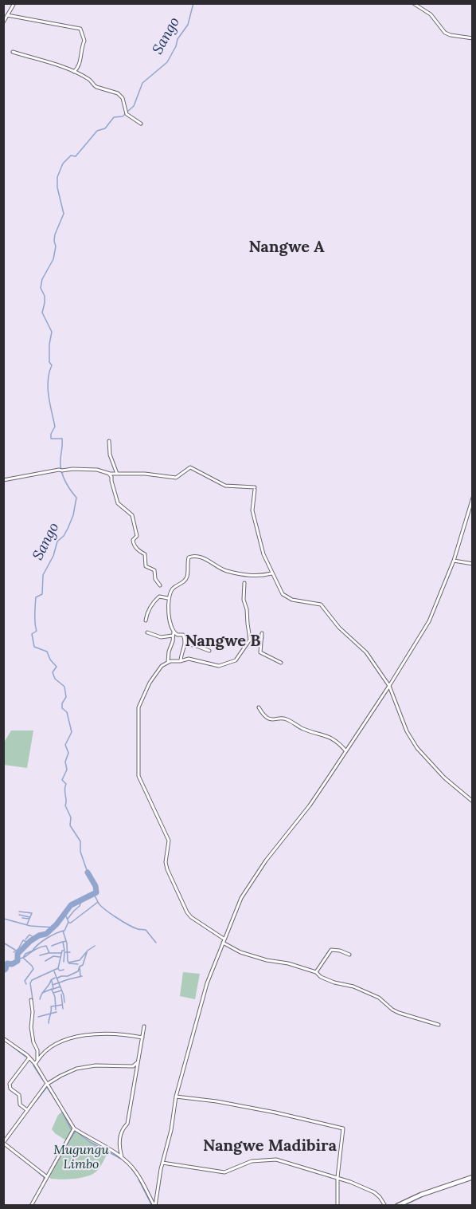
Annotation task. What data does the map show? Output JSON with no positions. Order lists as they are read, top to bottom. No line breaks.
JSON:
{"districts":["Nangwe A","Nangwe B","Nangwe Madibira"],"water":["Sango"],"parks":["Mugungu Limbo"]}
